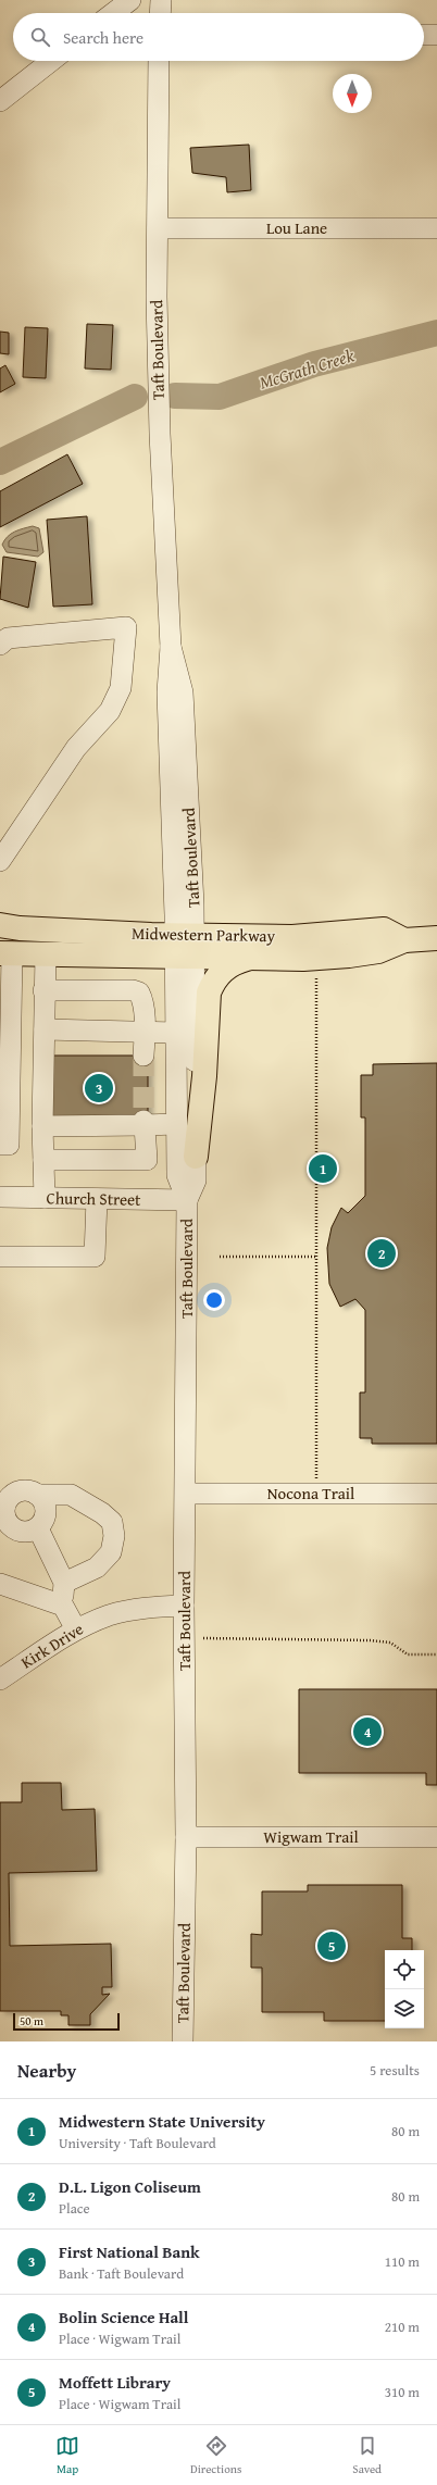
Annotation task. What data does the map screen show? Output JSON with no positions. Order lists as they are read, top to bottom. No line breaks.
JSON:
{"streets":{"main road":["Midwestern Parkway"],"street":["Lou Lane","Taft Boulevard","Church Street","Nocona Trail","Kirk Drive","Wigwam Trail"]},"crossings":[["Lou Lane","Taft Boulevard"],["Taft Boulevard","Midwestern Parkway"],["Taft Boulevard","Church Street"],["Taft Boulevard","Nocona Trail"],["Taft Boulevard","Kirk Drive"],["Taft Boulevard","Wigwam Trail"]],"water":["McGrath Creek"],"scale_bar":"50 m","north":"bottom","page":{"search":"Search here","pins":["3","1","2","4","5"],"scale":"50 m","heading":["Nearby","5 results"],"list":[{"mark":"1","name":"Midwestern State University","note":"University · Taft Boulevard","value":"80 m"},{"mark":"2","name":"D.L. Ligon Coliseum","note":"Place","value":"80 m"},{"mark":"3","name":"First National Bank","note":"Bank · Taft Boulevard","value":"110 m"},{"mark":"4","name":"Bolin Science Hall","note":"Place · Wigwam Trail","value":"210 m"},{"mark":"5","name":"Moffett Library","note":"Place · Wigwam Trail","value":"310 m"}],"nav":["Map","Directions","Saved"]}}
